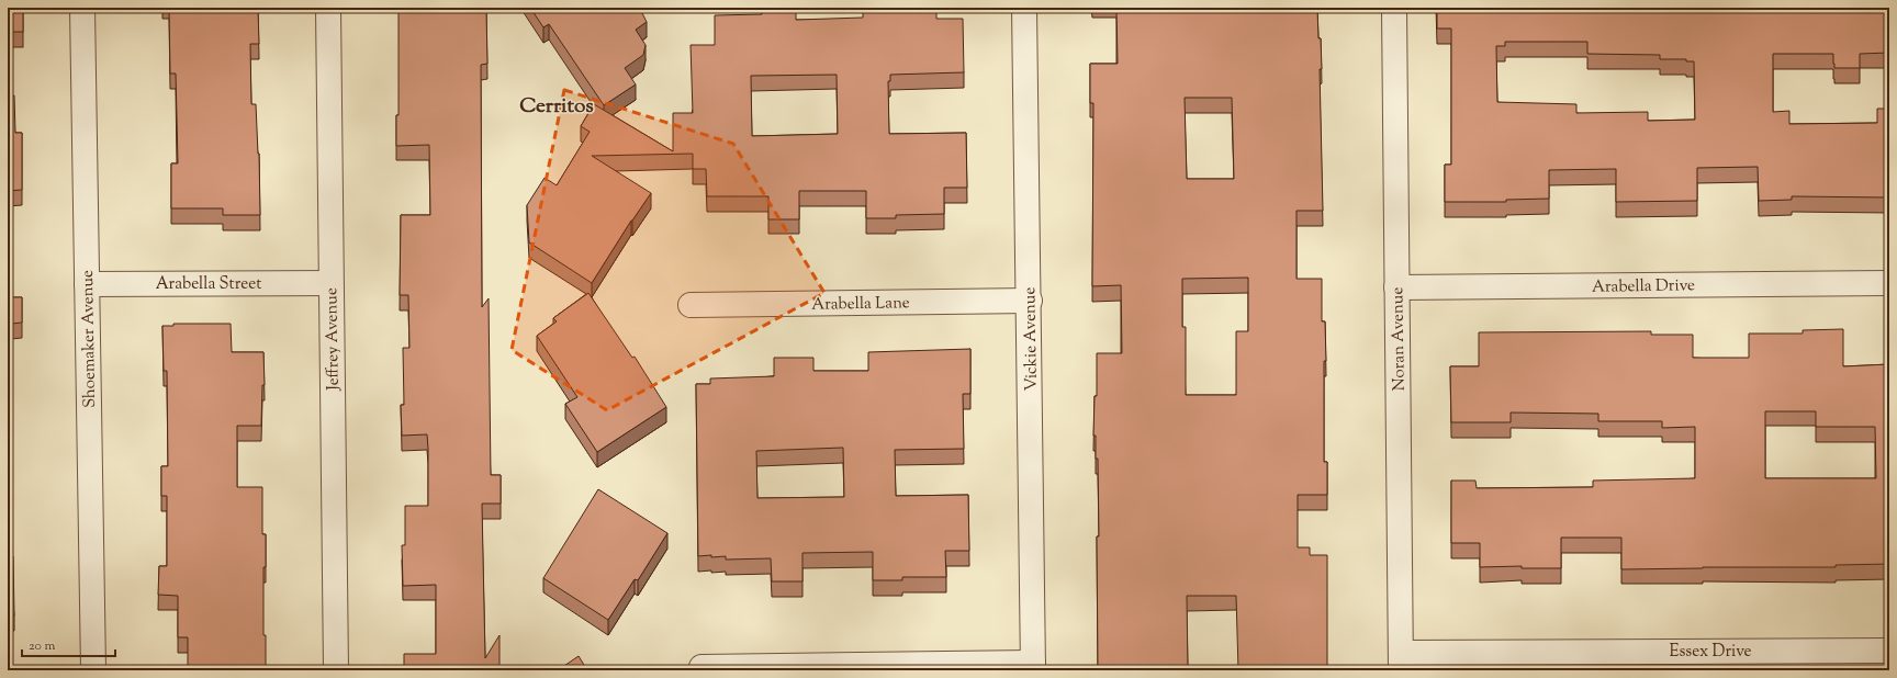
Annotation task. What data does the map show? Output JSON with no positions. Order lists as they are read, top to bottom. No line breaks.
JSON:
{"streets":{"street":["Arabella Street","Arabella Drive","Arabella Lane","Shoemaker Avenue","Jeffrey Avenue","Vickie Avenue","Noran Avenue","Essex Drive"]},"crossings":[["Arabella Street","Shoemaker Avenue"],["Arabella Street","Jeffrey Avenue"],["Arabella Drive","Noran Avenue"],["Arabella Lane","Vickie Avenue"],["Noran Avenue","Essex Drive"]],"districts":["Cerritos"],"scale_bar":"20 m"}
